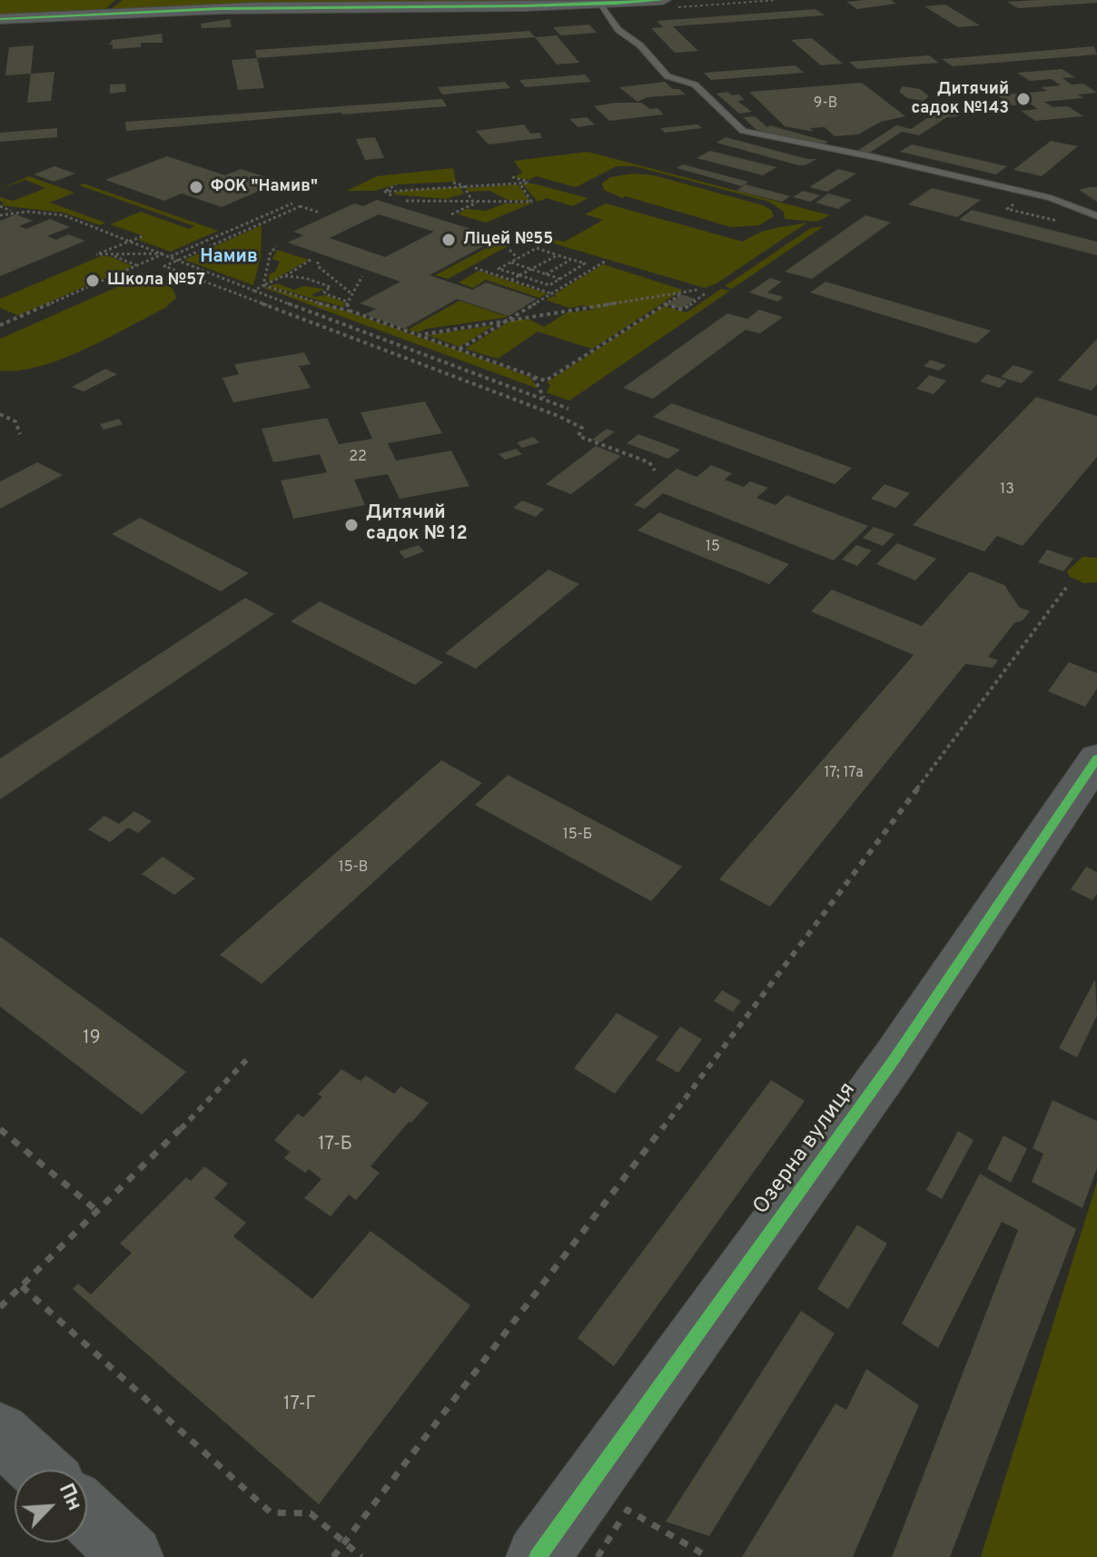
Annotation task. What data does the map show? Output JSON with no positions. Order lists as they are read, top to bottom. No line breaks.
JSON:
{"streets":{"street":["Озерна вулиця"]},"districts":["Намив"],"places":["Дитячий садок №143","ФОК \"Намив\"","Ліцей №55","Школа №57","Дитячий садок № 12"],"house_numbers":["9-В","22","13","15","17; 17а","15-Б","15-В","19","17-Б","17-Г"],"north":"top right"}
